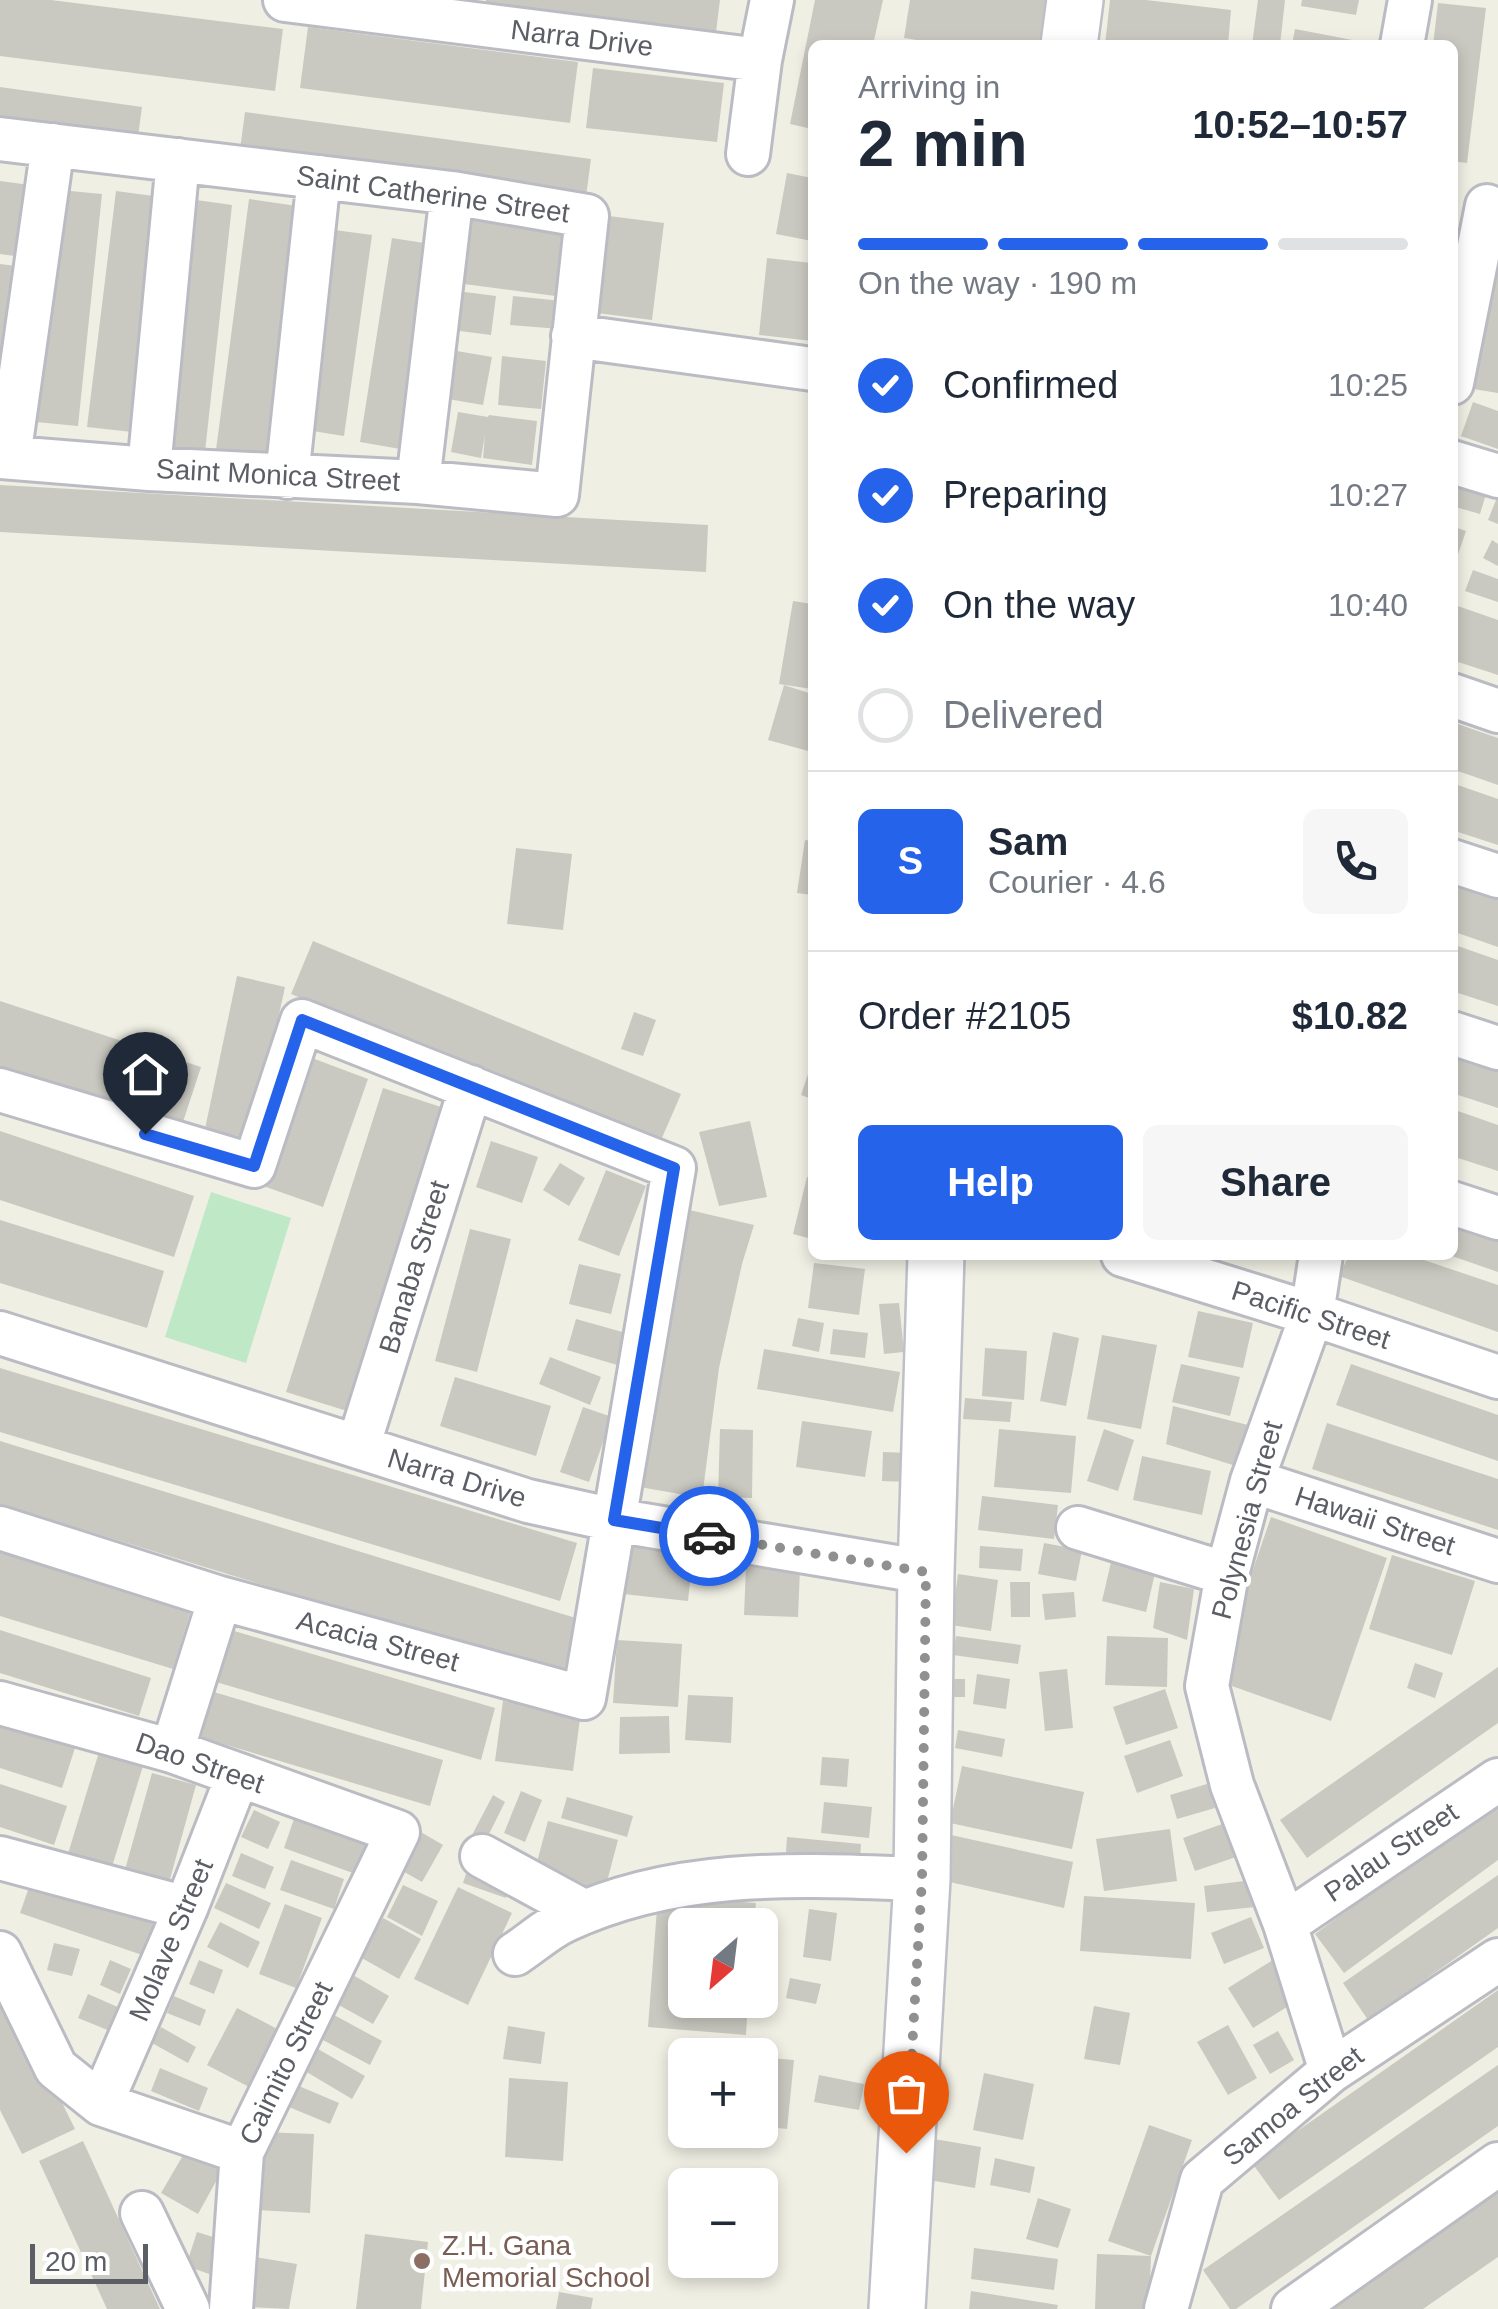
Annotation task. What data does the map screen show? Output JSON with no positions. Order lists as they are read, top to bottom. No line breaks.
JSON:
{"streets":{"street":["Narra Drive","Saint Catherine Street","Saint Monica Street","Banaba Street","Pacific Street","Polynesia Street","Hawaii Street","Acacia Street","Dao Street","Palau Street","Molave Street","Caimito Street","Samoa Street"]},"crossings":[["Narra Drive","Banaba Street"],["Narra Drive","Acacia Street"],["Saint Catherine Street","Saint Monica Street"],["Pacific Street","Polynesia Street"],["Polynesia Street","Hawaii Street"],["Polynesia Street","Palau Street"],["Polynesia Street","Samoa Street"],["Dao Street","Molave Street"],["Dao Street","Caimito Street"]],"places":["Z.H. Gana Memorial School"],"scale_bar":"20 m","north":"bottom left","page":{"heading":["2 min","Arriving in","10:52–10:57"],"panel":["Sam","Courier · 4.6","Order #2105","$10.82"],"bar":"On the way · 190 m","list":[["Confirmed","10:25"],["Preparing","10:27"],["On the way","10:40"],"Delivered"],"round":"S","buttons":["Help","Share"],"map_buttons":["+","−"],"scale":"20 m"}}
